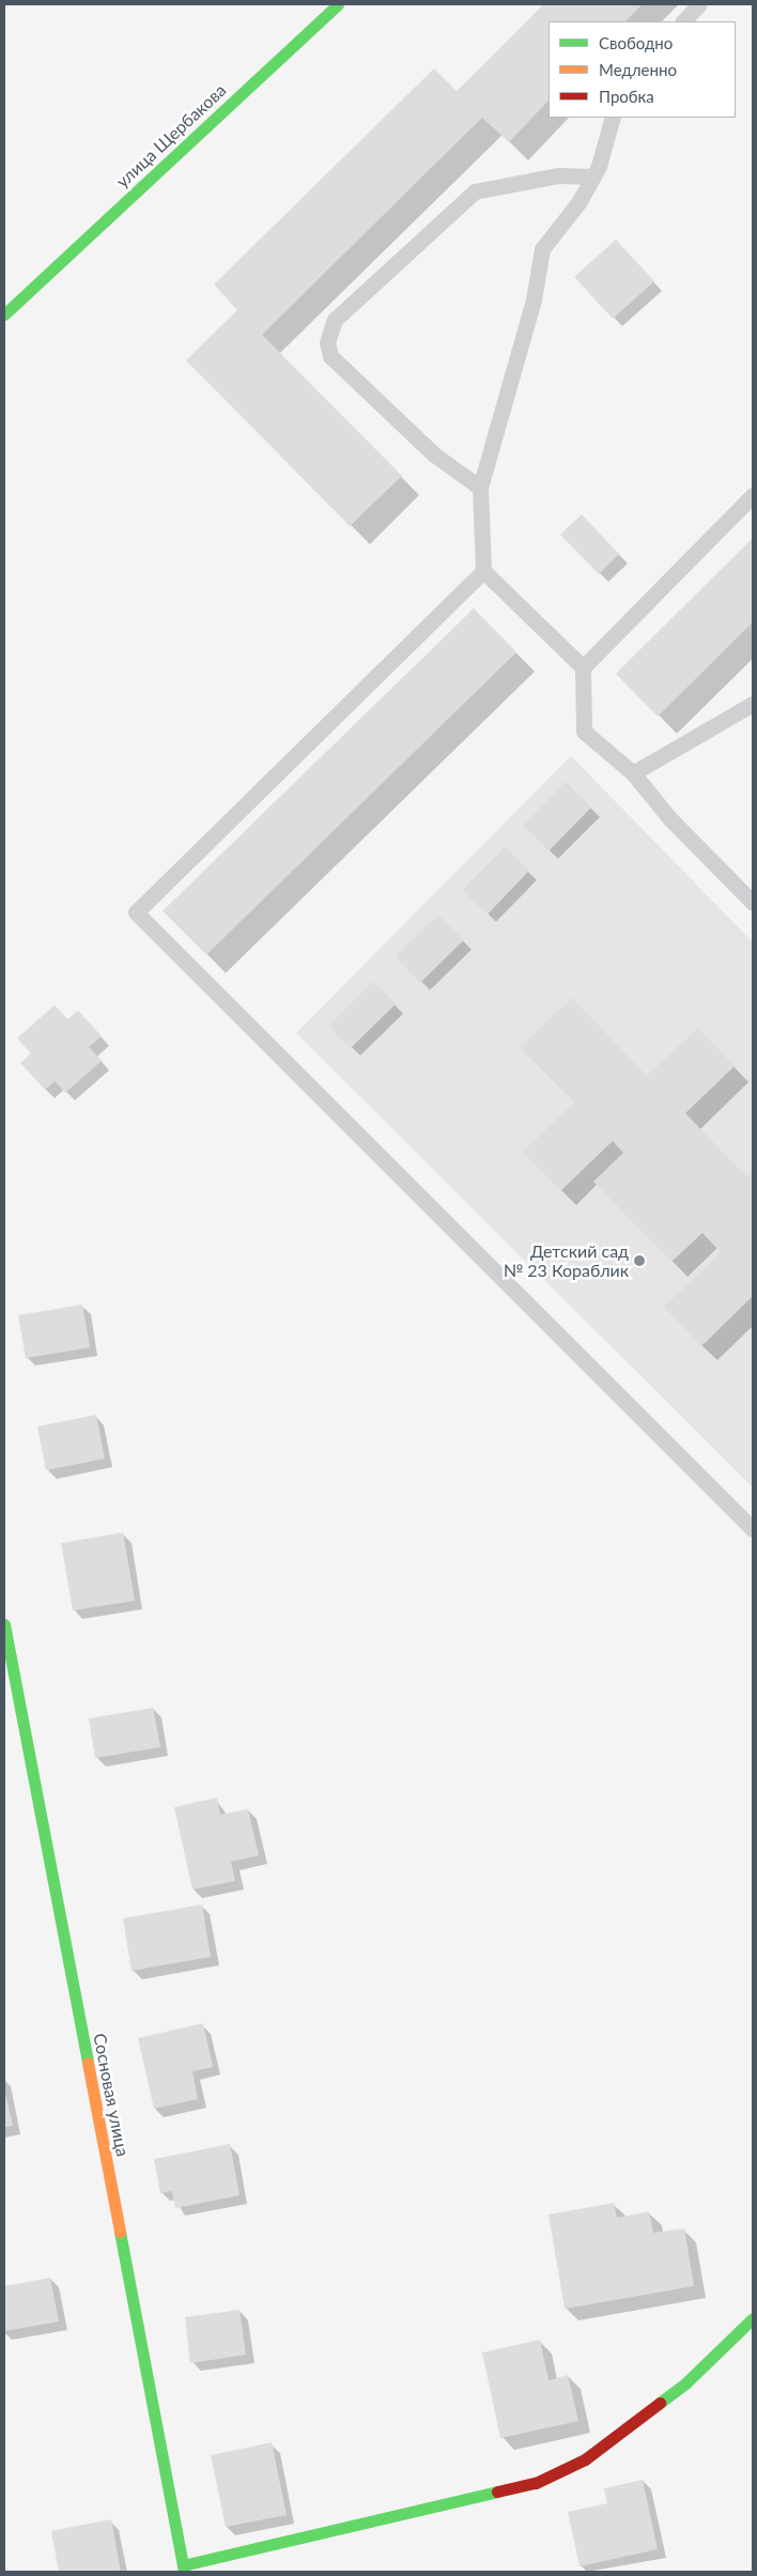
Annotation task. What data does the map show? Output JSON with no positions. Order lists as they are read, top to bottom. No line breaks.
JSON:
{"streets":{"street":["улица Щербакова","Сосновая улица"]},"places":["Детский сад № 23 Кораблик"],"legend":["Свободно","Медленно","Пробка"]}
